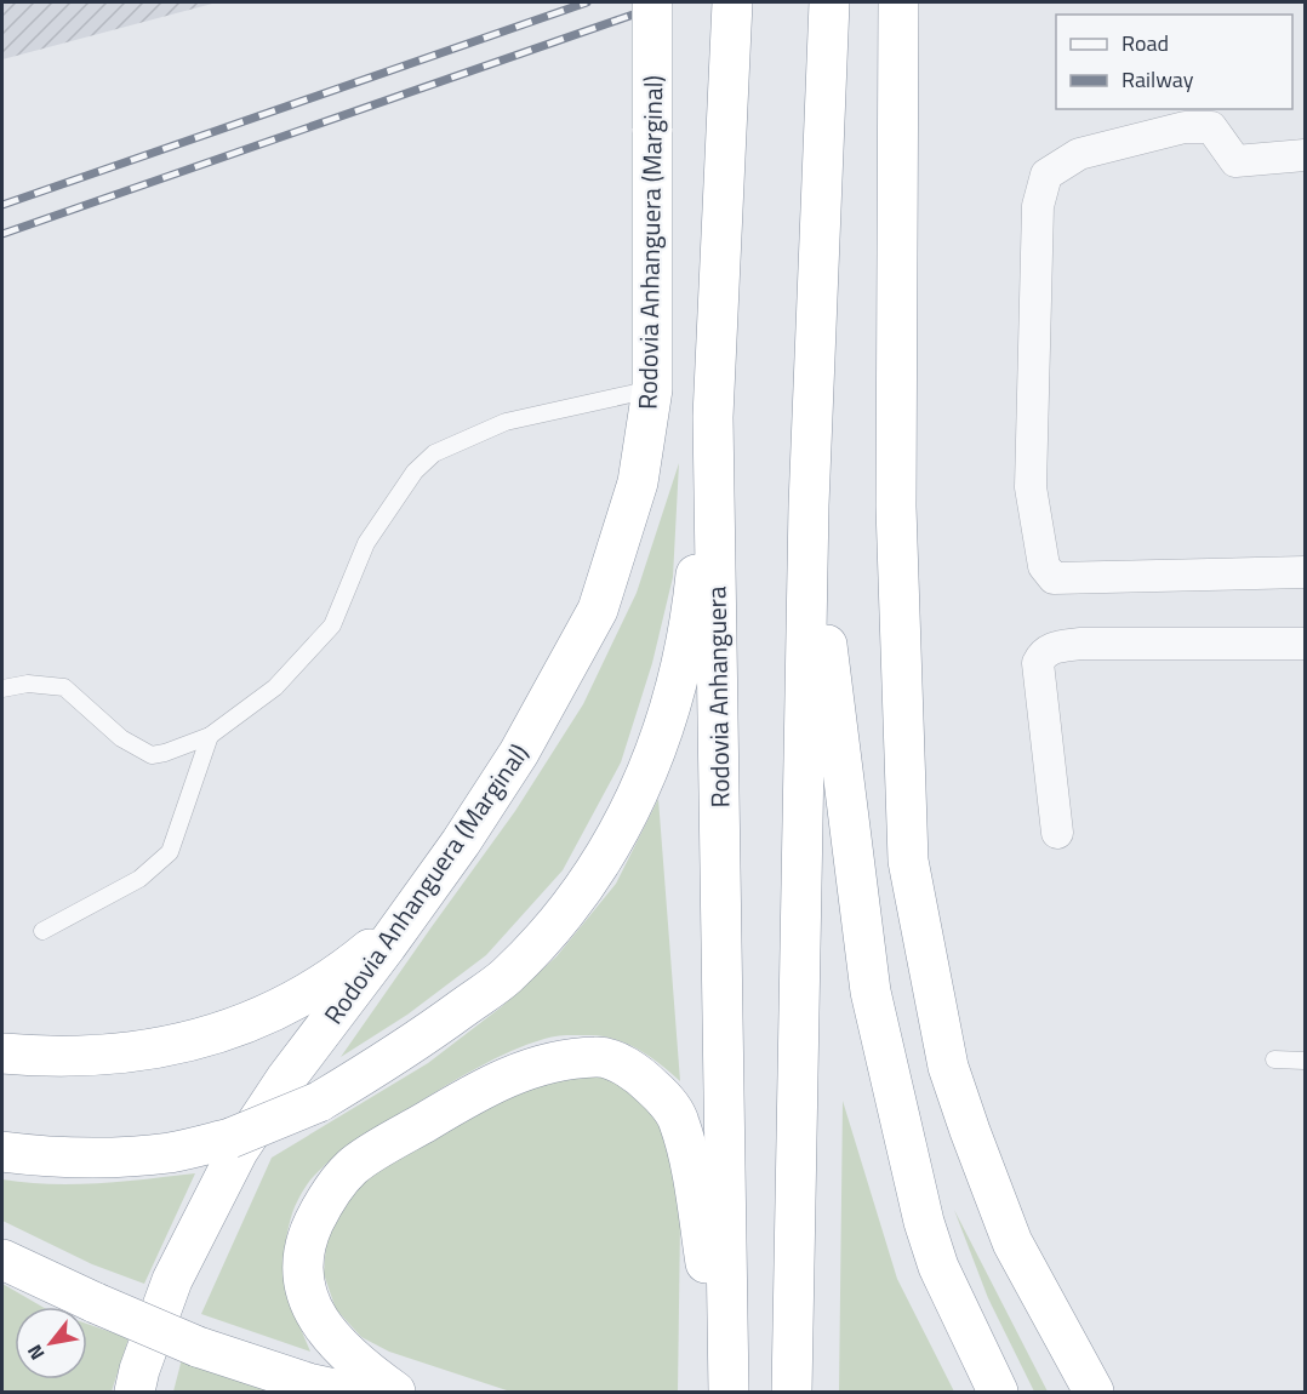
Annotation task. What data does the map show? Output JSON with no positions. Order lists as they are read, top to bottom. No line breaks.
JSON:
{"streets":{"highway":["Rodovia Anhanguera (Marginal)","Rodovia Anhanguera"]},"legend":["Road","Railway"],"north":"bottom left"}
